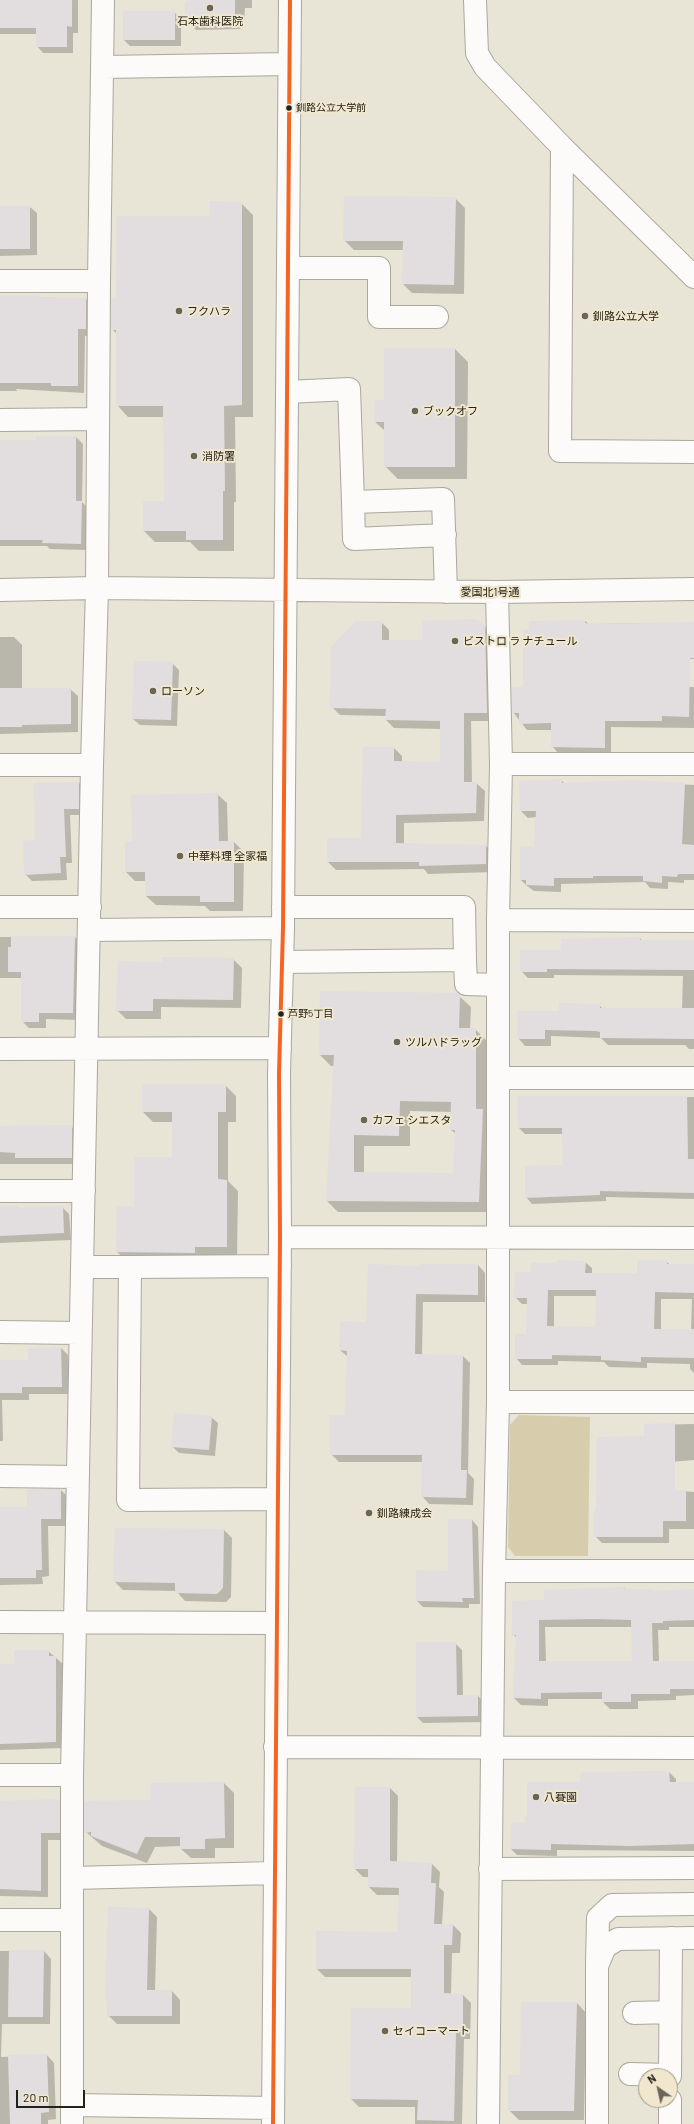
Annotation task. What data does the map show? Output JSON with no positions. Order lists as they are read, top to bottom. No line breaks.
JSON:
{"streets":{"street":["愛国北1号通"]},"places":["石本歯科医院","釧路公立大学前","フクハラ","釧路公立大学","ブックオフ","消防署","ビストロ ラ ナチュール","ローソン","中華料理 全家福","芦野5丁目","ツルハドラッグ","カフェ シエスタ","釧路練成会","八賽園","セイコーマート"],"scale_bar":"20 m","north":"top left"}
